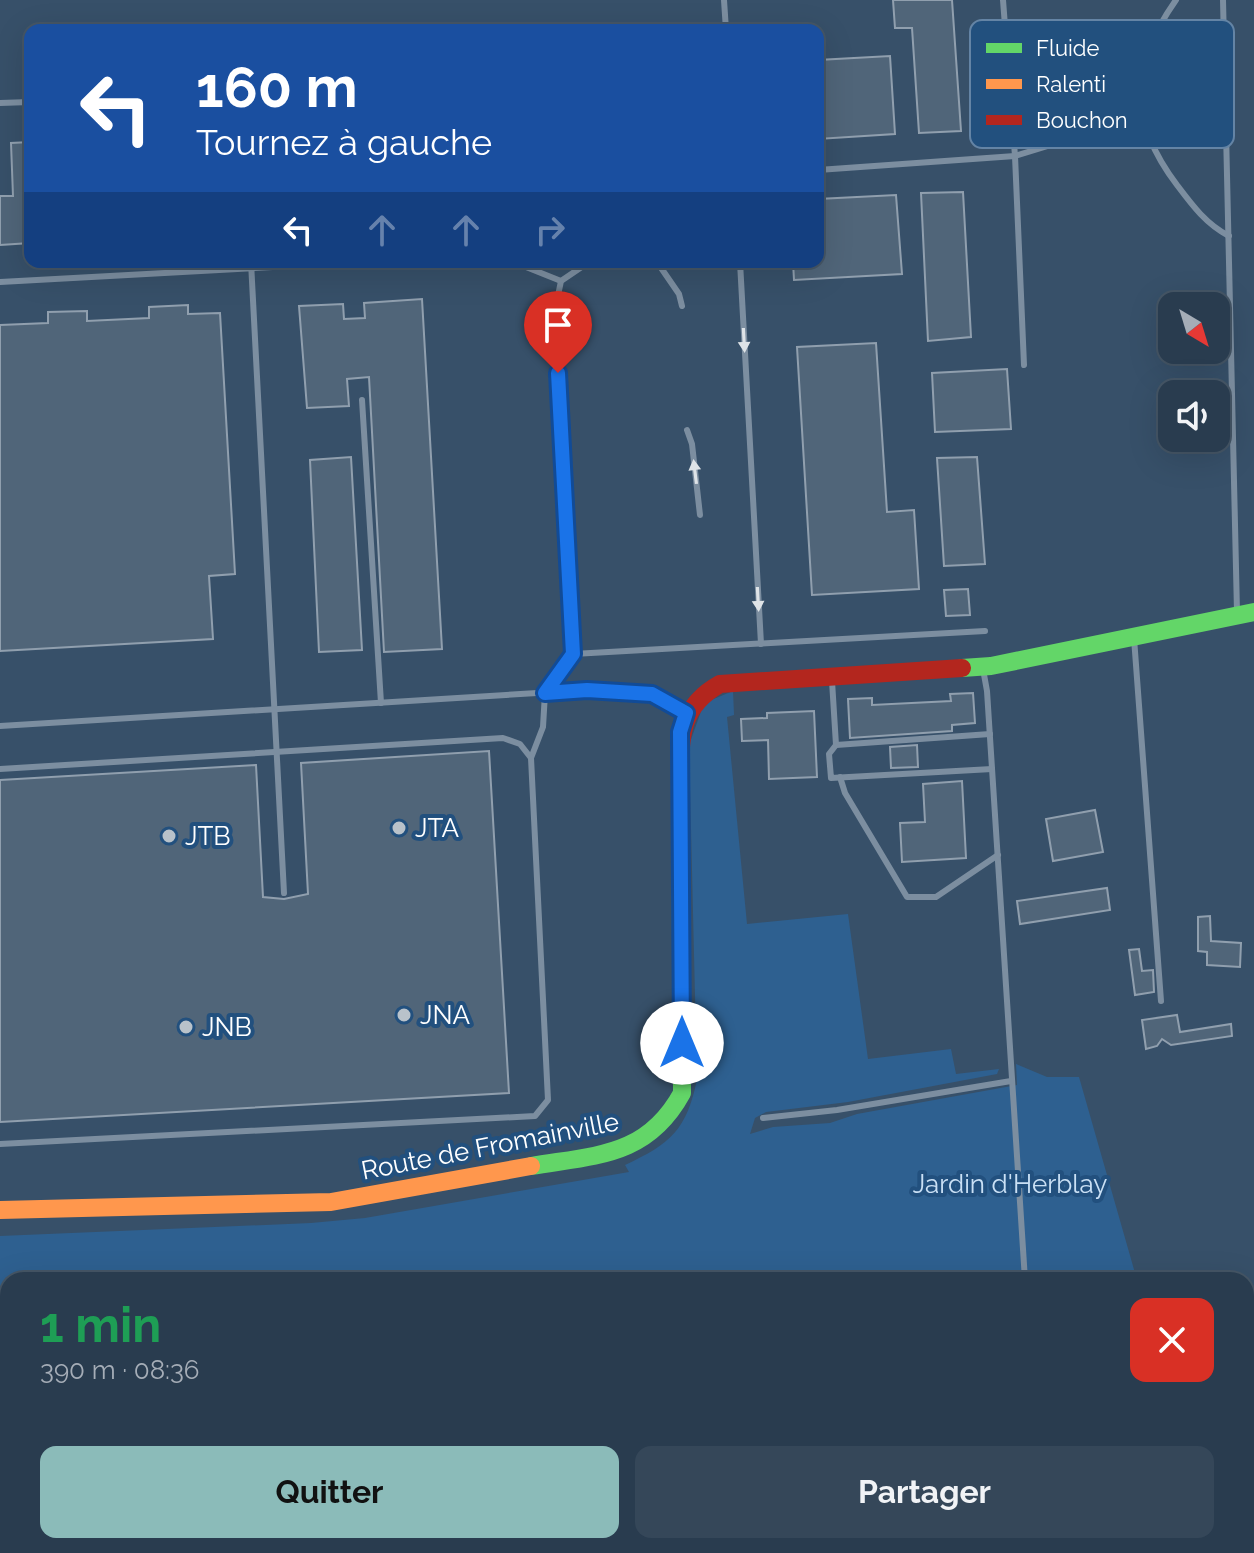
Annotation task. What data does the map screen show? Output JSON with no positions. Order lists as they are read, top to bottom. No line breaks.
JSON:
{"streets":{"street":["Route de Fromainville"]},"parks":["Jardin d'Herblay"],"places":["JTA","JTB","JNA","JNB"],"legend":["Fluide","Ralenti","Bouchon"],"north":"bottom right","page":{"turn":["160 m","Tournez à gauche"],"heading":["1 min","390 m · 08:36"],"buttons":["Quitter","Partager"]}}
